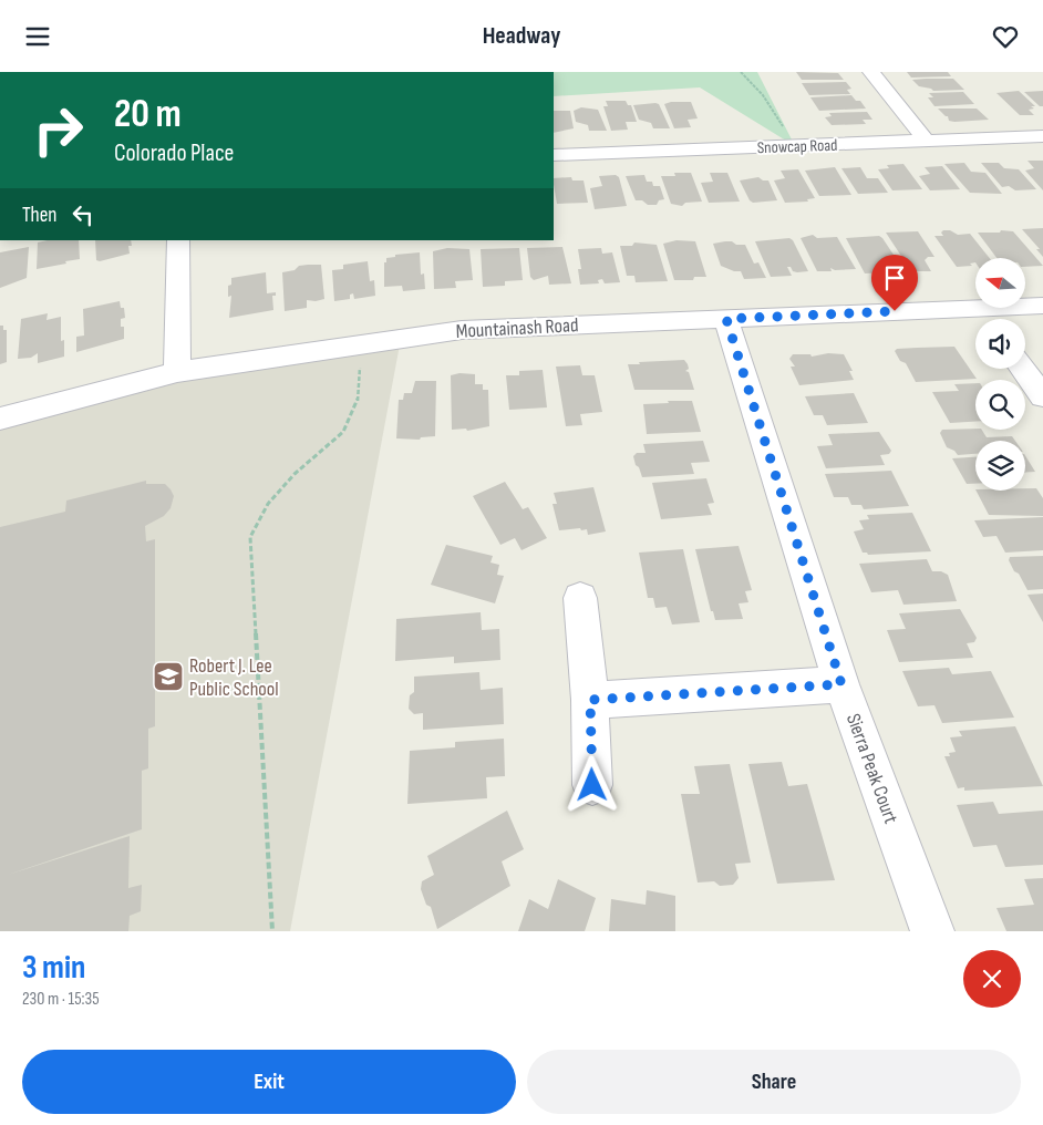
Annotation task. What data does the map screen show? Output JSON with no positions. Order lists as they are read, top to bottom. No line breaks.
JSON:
{"streets":{"street":["Snowcap Road","Mountainash Road","Sierra Peak Court"]},"crossings":[["Mountainash Road","Sierra Peak Court"]],"places":{"school or university":["Robert J. Lee Public School"]},"north":"left","page":{"header":"Headway","turn":["20 m","Colorado Place"],"then":"Then","heading":["3 min","230 m · 15:35"],"buttons":["Exit","Share"]}}
